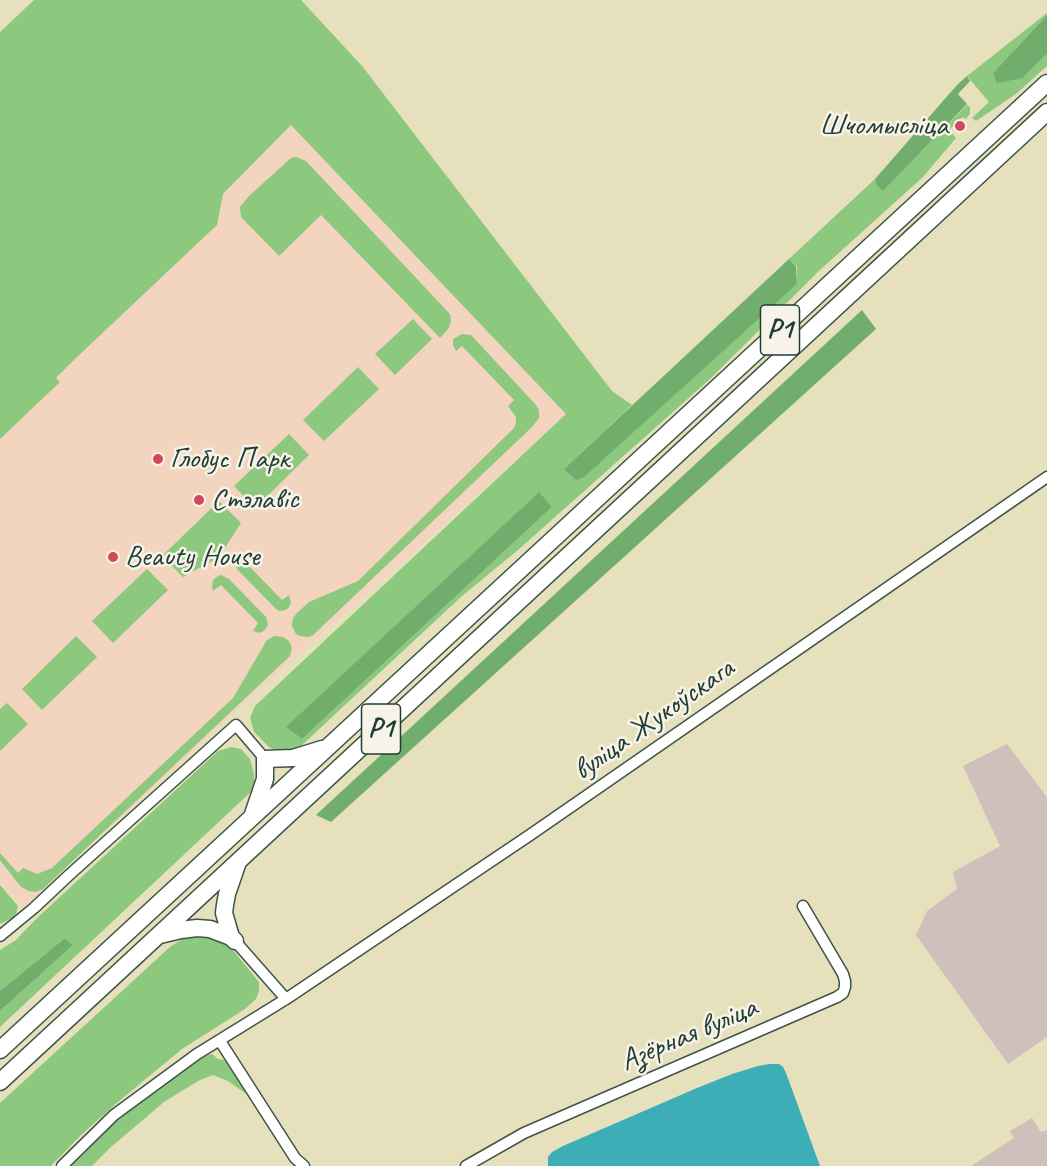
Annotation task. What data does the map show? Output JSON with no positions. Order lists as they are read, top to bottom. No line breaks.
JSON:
{"streets":{"highway":["Р1"],"street":["вуліца Жукоўскага","Азёрная вуліца"]},"places":["Шчомысліца","Глобус Парк","Стэлавіс","Beauty House"]}
